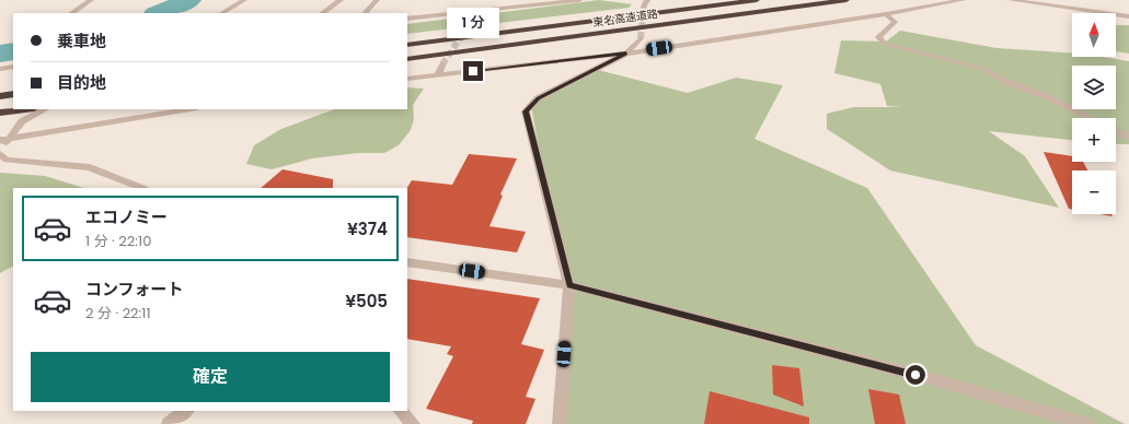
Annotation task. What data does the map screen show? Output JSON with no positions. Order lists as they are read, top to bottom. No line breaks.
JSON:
{"streets":{"highway":["東名高速道路"]},"north":"top","page":{"bubble":"1 分","map_buttons":["+","−"],"banner":["乗車地","目的地"],"list":[{"name":"エコノミー","note":"1 分 · 22:10","value":"¥374"},{"name":"コンフォート","note":"2 分 · 22:11","value":"¥505"}],"buttons":"確定"}}
